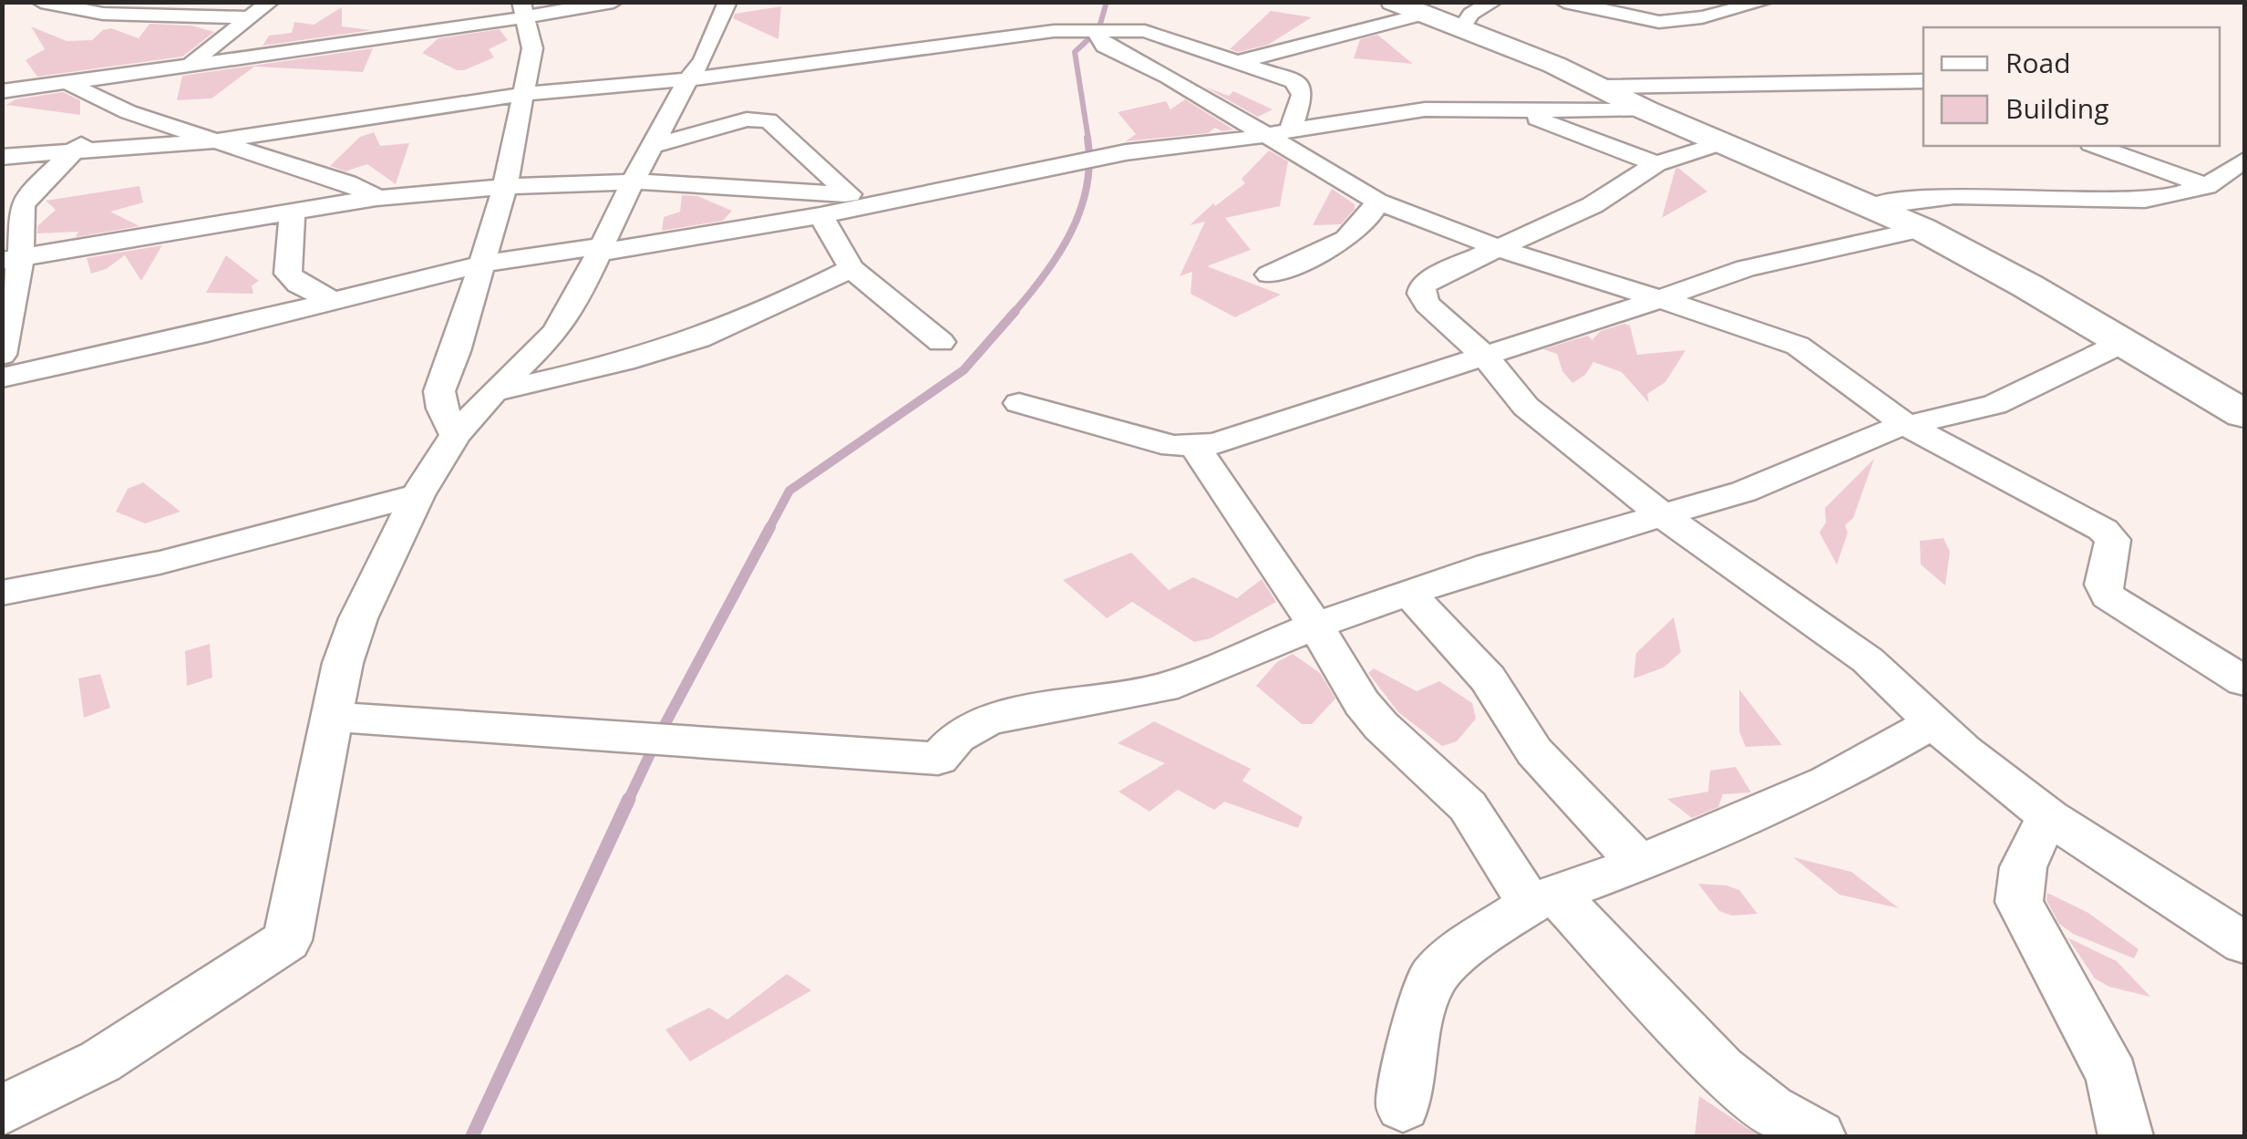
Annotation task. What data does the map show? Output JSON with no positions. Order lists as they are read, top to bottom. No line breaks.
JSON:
{"legend":["Road","Building"]}
